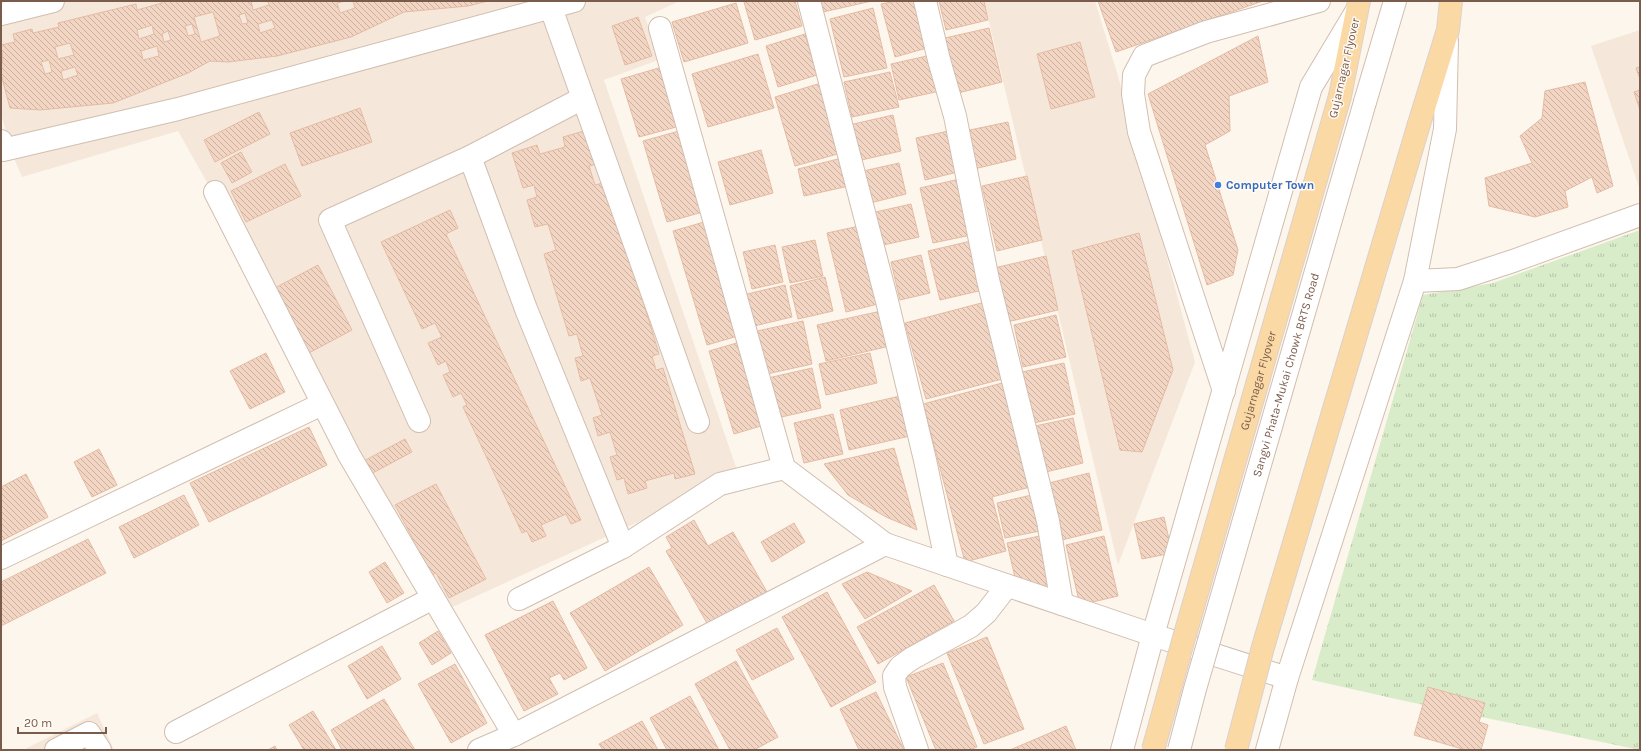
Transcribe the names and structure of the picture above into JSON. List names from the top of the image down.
{
  "streets": {
    "main road": ["Gujarnagar Flyover"],
    "street": ["Sangvi Phata-Mukai Chowk BRTS Road"]
  },
  "places": ["Computer Town"],
  "scale_bar": "20 m"
}
